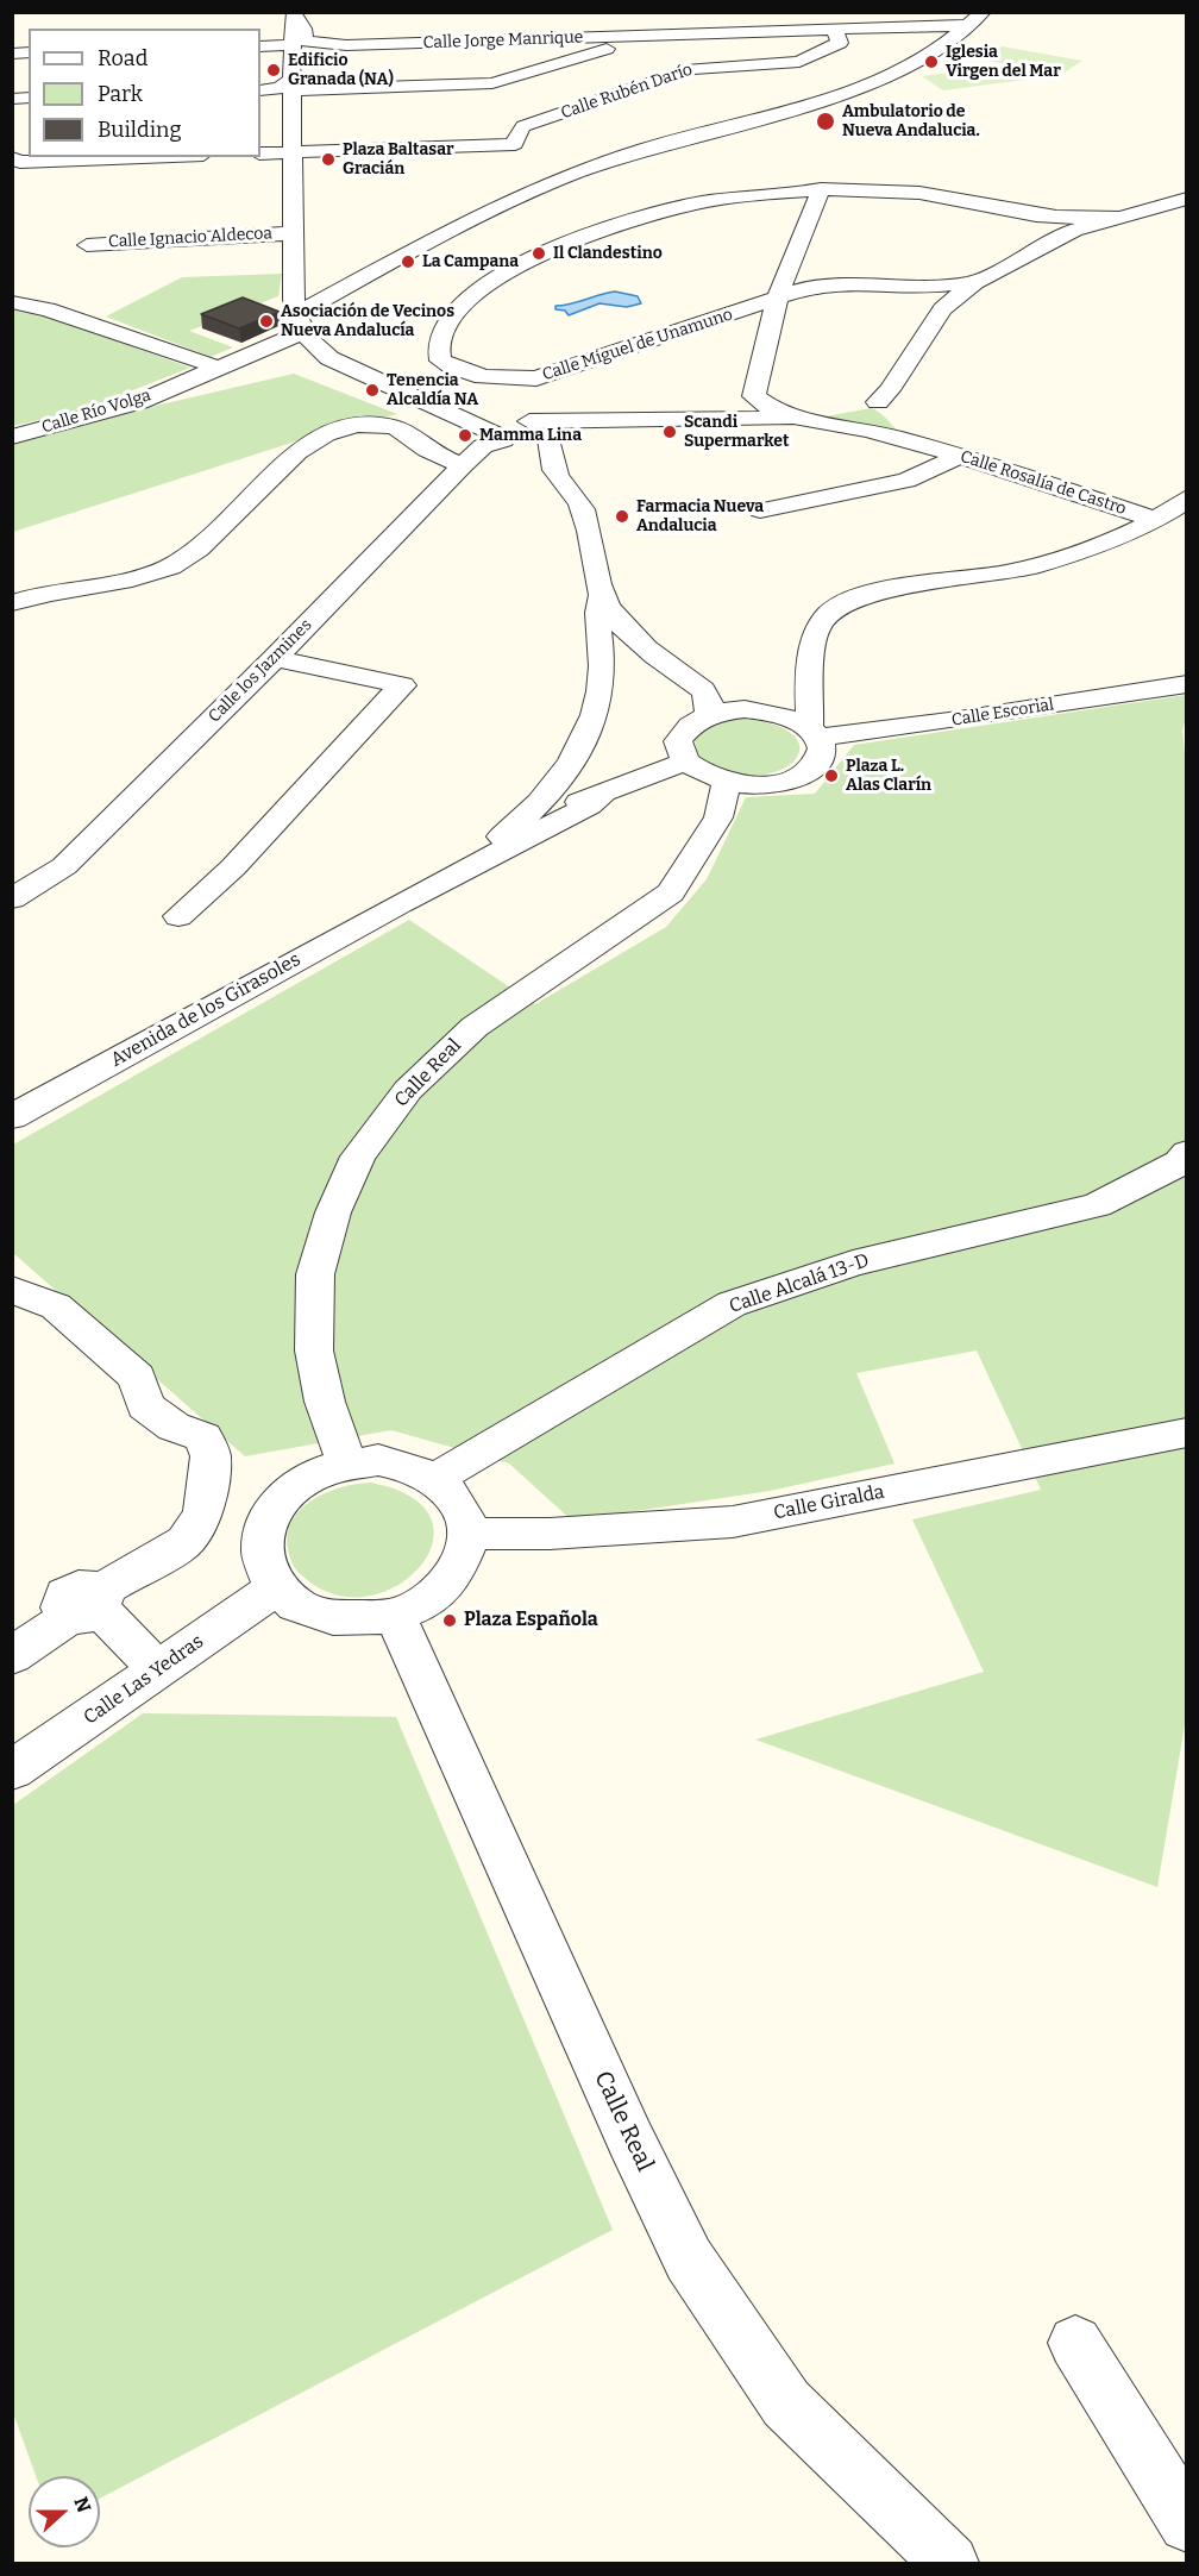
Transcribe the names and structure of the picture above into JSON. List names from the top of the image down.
{
  "streets": {
    "street": [
      "Calle Jorge Manrique",
      "Calle Rubén Darío",
      "Calle Ignacio Aldecoa",
      "Calle Miguel de Unamuno",
      "Calle Río Volga",
      "Calle Rosalía de Castro",
      "Calle los Jazmines",
      "Calle Escorial",
      "Avenida de los Girasoles",
      "Calle Real",
      "Calle Alcalá 13-D",
      "Calle Giralda",
      "Calle Las Yedras"
    ]
  },
  "crossings": [
    ["Calle Jorge Manrique", "Calle Rubén Darío"],
    ["Calle Jorge Manrique", "Calle Río Volga"],
    ["Calle Real", "Calle Alcalá 13-D"],
    ["Calle Real", "Calle Giralda"],
    ["Calle Real", "Calle Las Yedras"],
    ["Calle Alcalá 13-D", "Calle Giralda"],
    ["Calle Alcalá 13-D", "Calle Las Yedras"],
    ["Calle Giralda", "Calle Las Yedras"]
  ],
  "places": [
    "Iglesia Virgen del Mar",
    "Edificio Granada (NA)",
    "Ambulatorio de Nueva Andalucia.",
    "Plaza Baltasar Gracián",
    "Il Clandestino",
    "La Campana",
    "Asociación de Vecinos Nueva Andalucía",
    "Tenencia Alcaldía NA",
    "Scandi Supermarket",
    "Mamma Lina",
    "Farmacia Nueva Andalucia",
    "Plaza L. Alas Clarín",
    "Plaza Española"
  ],
  "legend": ["Road", "Park", "Building"],
  "north": "right"
}
